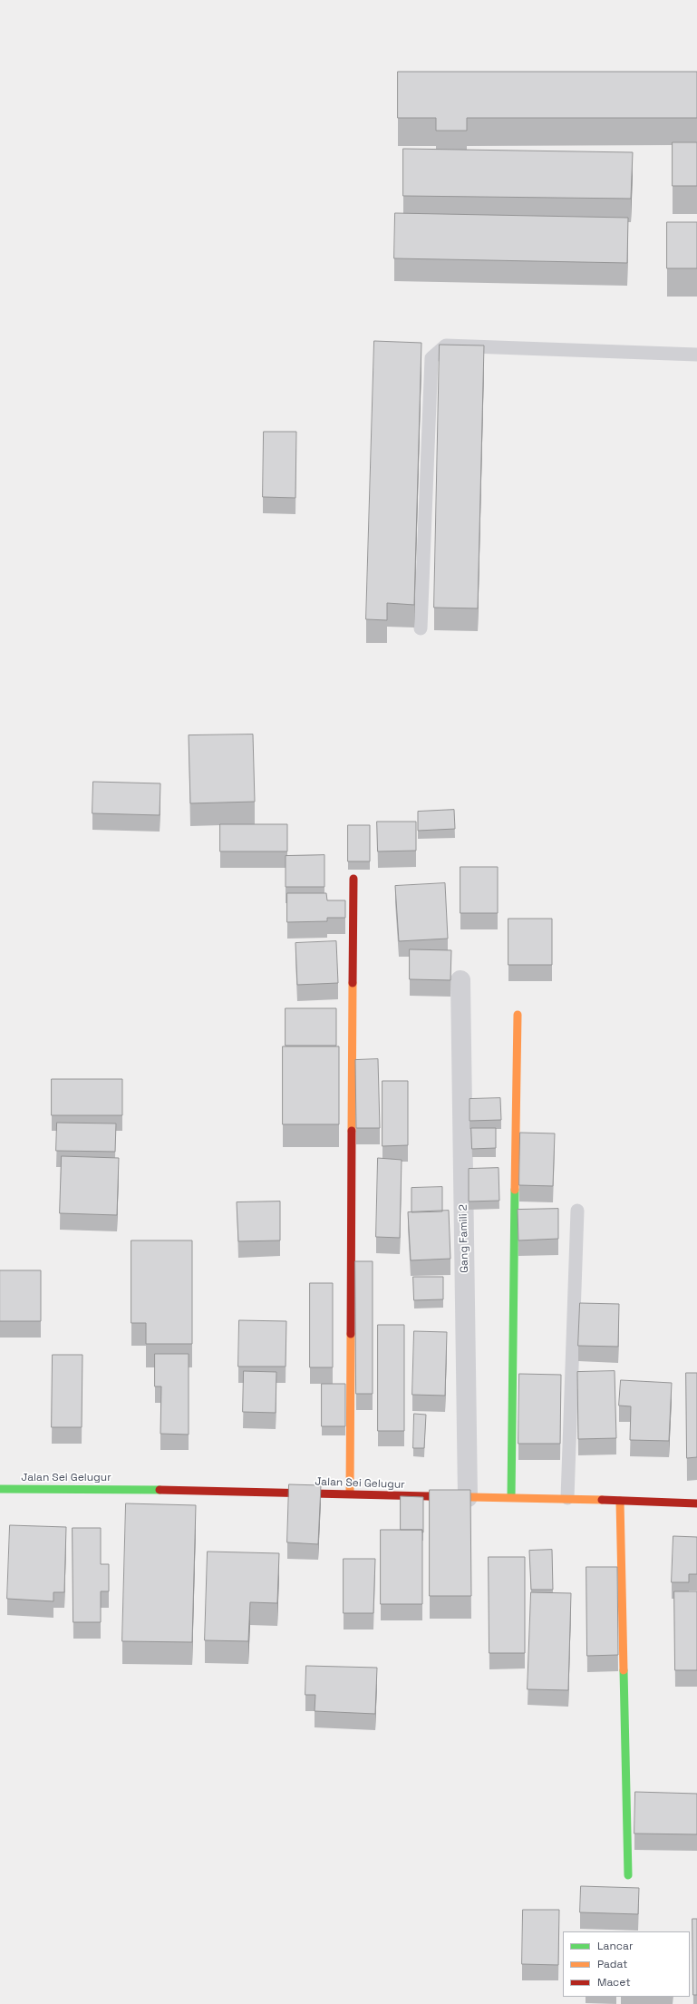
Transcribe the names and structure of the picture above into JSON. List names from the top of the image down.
{
  "streets": {
    "street": ["Gang Famili 2", "Jalan Sei Gelugur"]
  },
  "crossings": [
    ["Gang Famili 2", "Jalan Sei Gelugur"]
  ],
  "legend": ["Lancar", "Padat", "Macet"]
}
